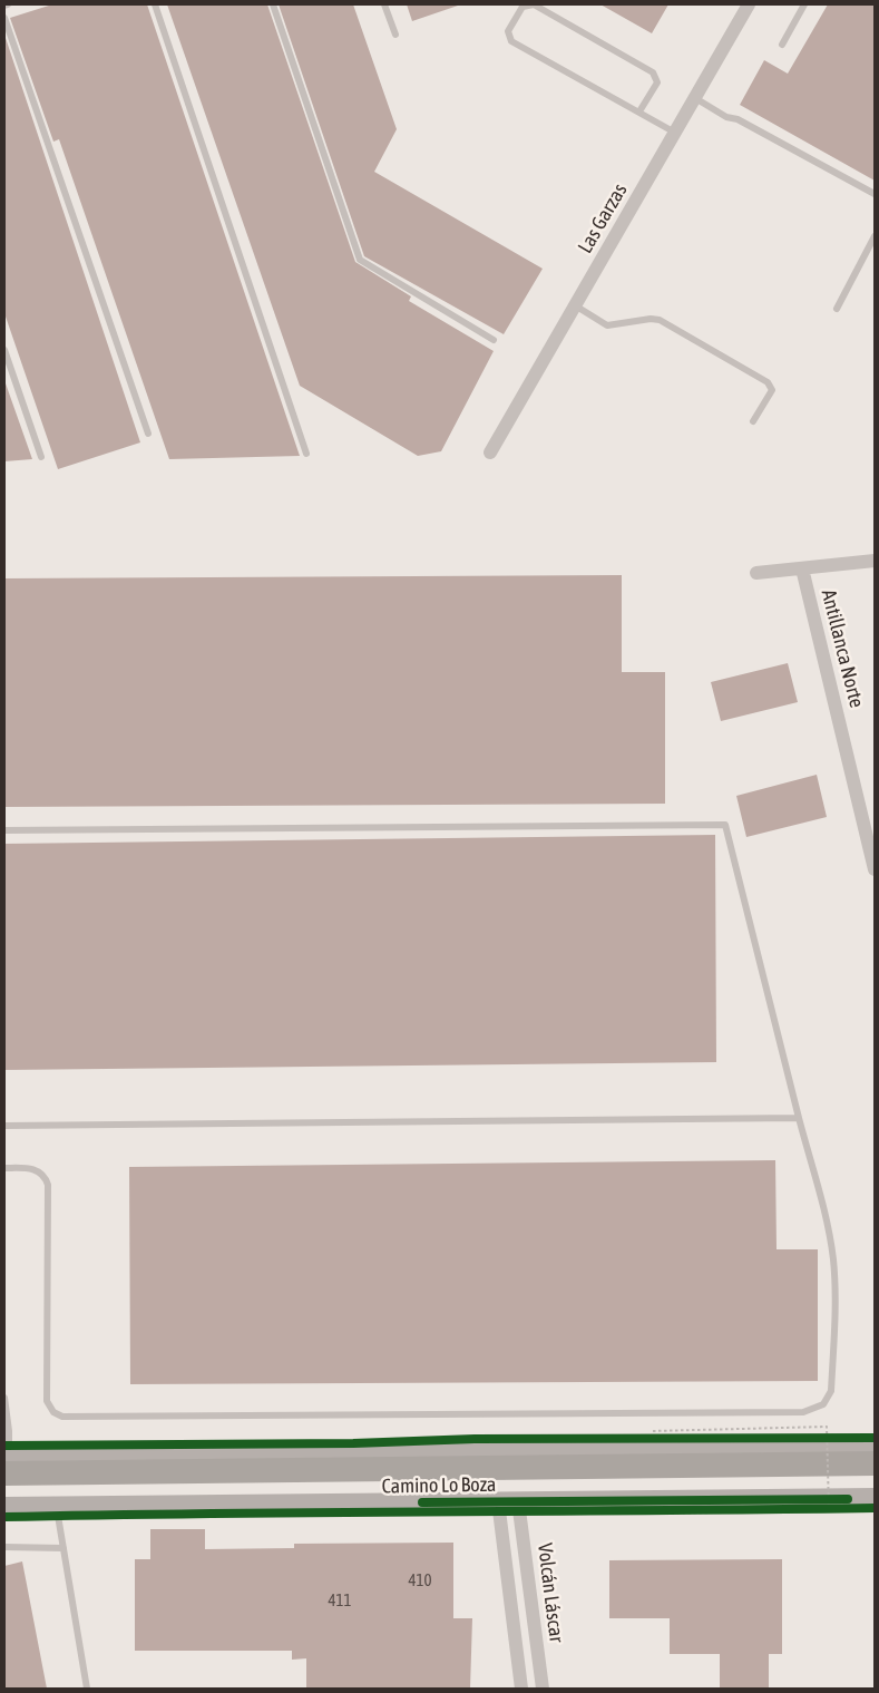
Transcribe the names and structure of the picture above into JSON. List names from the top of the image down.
{
  "streets": {
    "street": [
      "Las Garzas",
      "Antillanca Norte",
      "Camino Lo Boza",
      "Volcán Láscar"
    ]
  },
  "crossings": [
    ["Camino Lo Boza", "Volcán Láscar"]
  ],
  "house_numbers": ["410", "411"]
}
